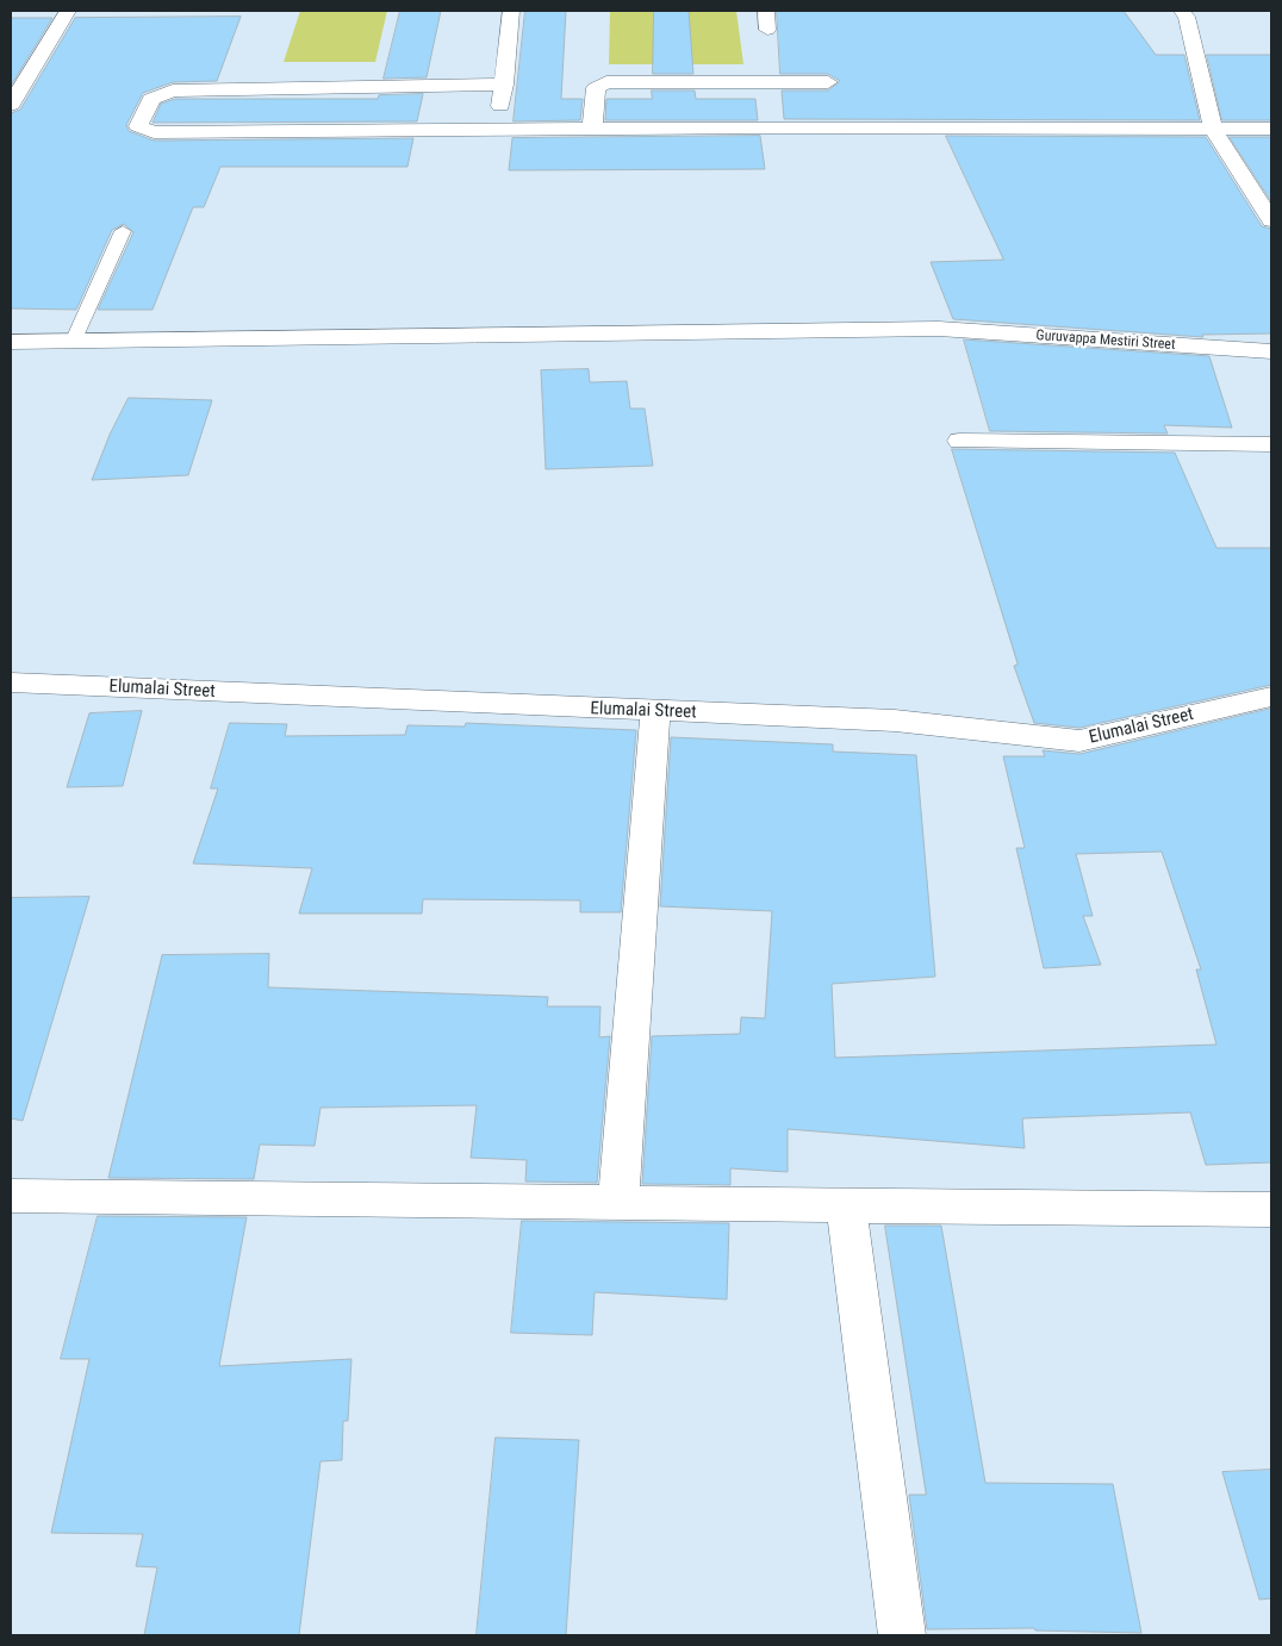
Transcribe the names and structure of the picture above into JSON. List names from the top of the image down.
{
  "streets": {
    "street": ["Guruvappa Mestiri Street", "Elumalai Street"]
  }
}
